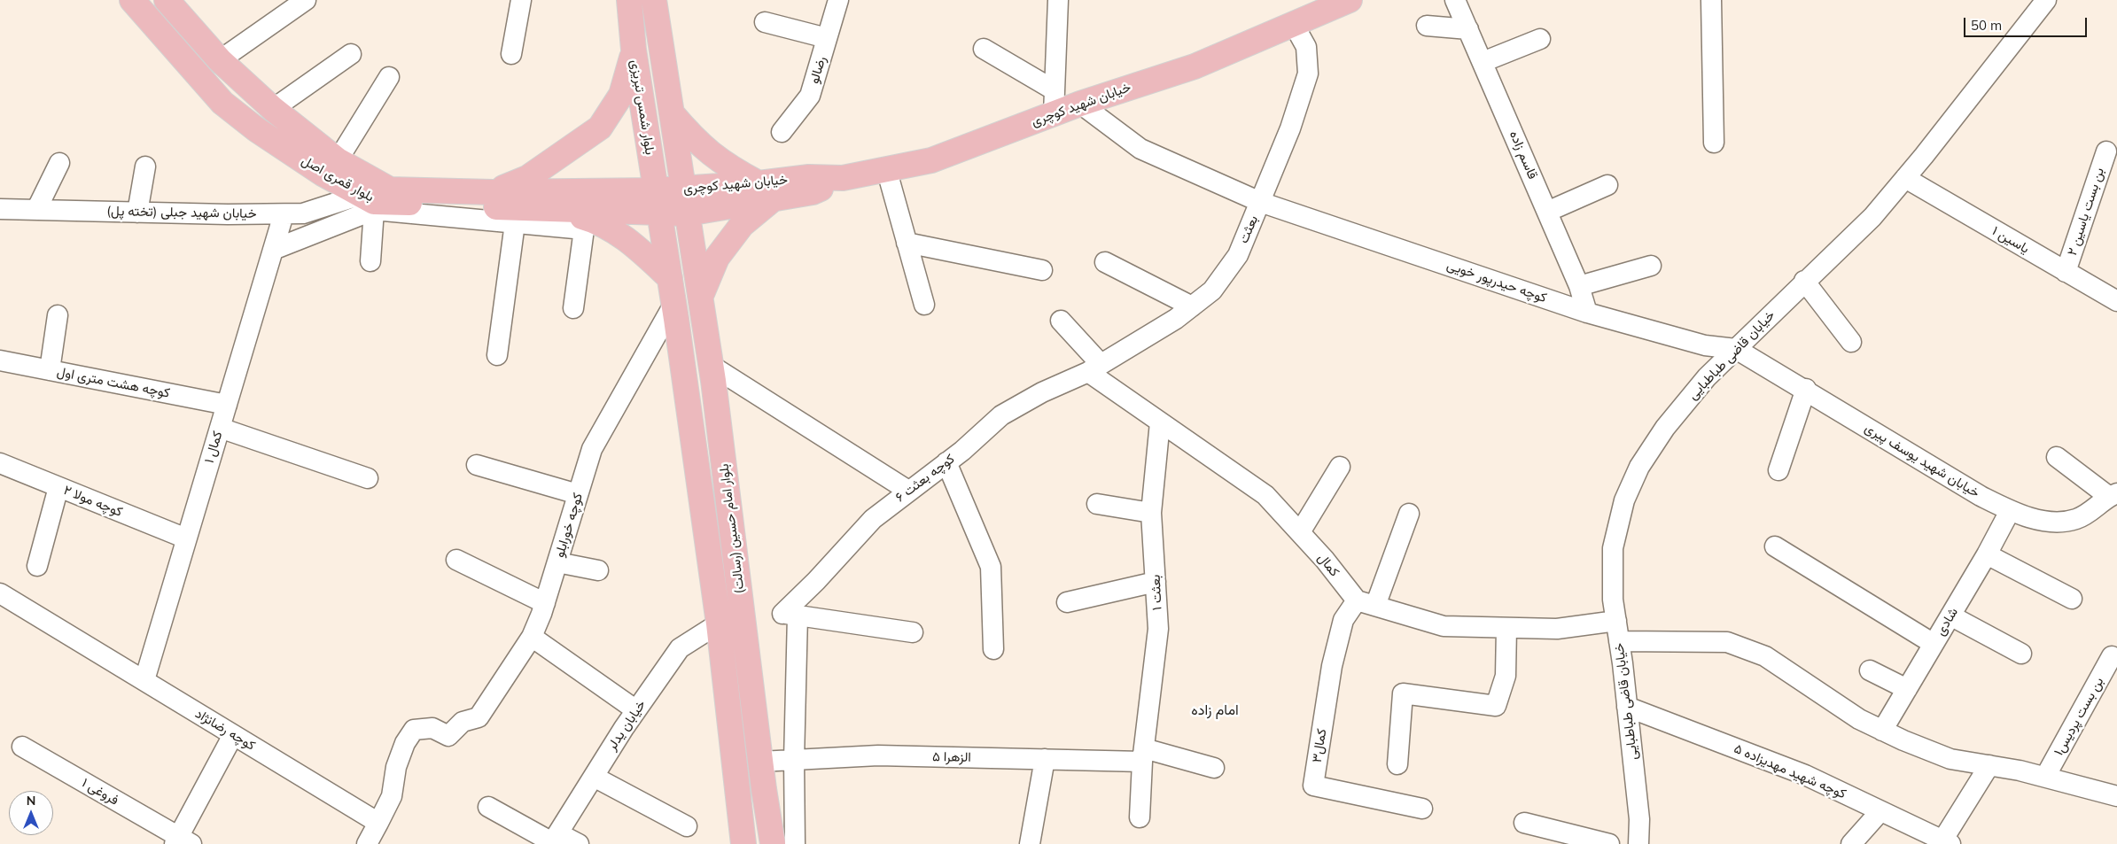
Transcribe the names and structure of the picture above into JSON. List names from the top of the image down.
{
  "streets": {
    "main road": [
      "خیابان شهید کوچری",
      "بلوار شمس تبریزی",
      "بلوار قمری اصل",
      "بلوار امام حسین (رسالت)"
    ],
    "street": [
      "رضالو",
      "قاسم زاده",
      "بن بست یاسین ۲",
      "خیابان شهید جبلی (تخته پل)",
      "بعثت",
      "یاسین ۱",
      "کوچه حیدرپور خویی",
      "خیابان قاضی طباطبایی",
      "کوچه هشت متری اول",
      "کمال ۱",
      "خیابان شهید یوسف پیری",
      "کوچه بعثت ۶",
      "کوچه مولا ۲",
      "کوچه خورابلو",
      "کمال",
      "بعثت ۱",
      "شادی",
      "بن بست پردیس۱",
      "خیابان یدلر",
      "کوچه رضانژاد",
      "کمال۳",
      "الزهرا ۵",
      "کوچه شهید مهدیزاده ۵",
      "فروغی ۱"
    ]
  },
  "crossings": [
    ["خیابان شهید کوچری", "بلوار شمس تبریزی"],
    ["خیابان شهید کوچری", "بلوار قمری اصل"],
    ["خیابان شهید کوچری", "بعثت"],
    ["خیابان شهید کوچری", "کوچه حیدرپور خویی"],
    ["خیابان شهید کوچری", "بلوار امام حسین (رسالت)"],
    ["بلوار شمس تبریزی", "بلوار قمری اصل"],
    ["بلوار شمس تبریزی", "بلوار امام حسین (رسالت)"],
    ["قاسم زاده", "کوچه حیدرپور خویی"],
    ["بلوار قمری اصل", "خیابان شهید جبلی (تخته پل)"],
    ["بلوار قمری اصل", "بلوار امام حسین (رسالت)"],
    ["بن بست یاسین ۲", "یاسین ۱"],
    ["خیابان شهید جبلی (تخته پل)", "کمال ۱"],
    ["بعثت", "کوچه حیدرپور خویی"],
    ["بعثت", "کوچه بعثت ۶"],
    ["بعثت", "کمال"],
    ["یاسین ۱", "خیابان قاضی طباطبایی"],
    ["کوچه حیدرپور خویی", "خیابان قاضی طباطبایی"],
    ["کوچه حیدرپور خویی", "خیابان شهید یوسف پیری"],
    ["خیابان قاضی طباطبایی", "خیابان شهید یوسف پیری"],
    ["خیابان قاضی طباطبایی", "کوچه شهید مهدیزاده ۵"],
    ["کوچه هشت متری اول", "کمال ۱"],
    ["کمال ۱", "کوچه مولا ۲"],
    ["کمال ۱", "کوچه رضانژاد"],
    ["خیابان شهید یوسف پیری", "شادی"],
    ["کوچه بعثت ۶", "کمال"],
    ["کوچه خورابلو", "بلوار امام حسین (رسالت)"],
    ["کوچه خورابلو", "کوچه رضانژاد"],
    ["بلوار امام حسین (رسالت)", "خیابان یدلر"],
    ["بلوار امام حسین (رسالت)", "الزهرا ۵"],
    ["کمال", "بعثت ۱"],
    ["کمال", "کمال۳"],
    ["بعثت ۱", "الزهرا ۵"]
  ],
  "districts": ["امام زاده"],
  "scale_bar": "50 m",
  "north": "top"
}
